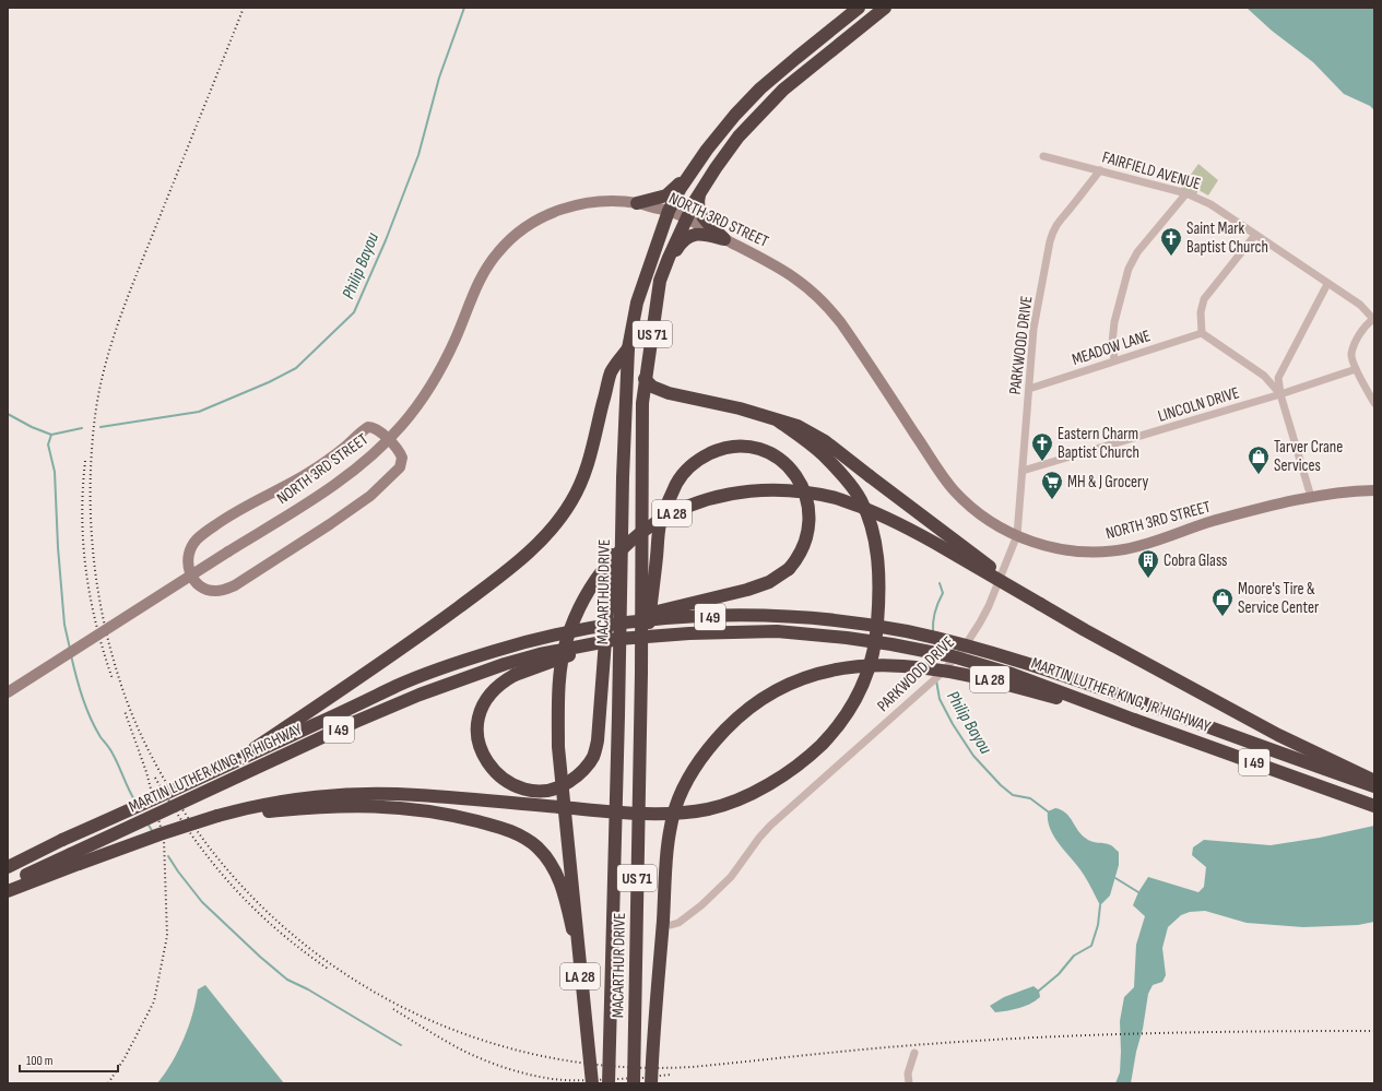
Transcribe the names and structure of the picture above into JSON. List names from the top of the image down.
{
  "streets": {
    "highway": [
      "US 71",
      "LA 28",
      "MACARTHUR DRIVE",
      "I 49",
      "MARTIN LUTHER KING, JR HIGHWAY"
    ],
    "street": [
      "FAIRFIELD AVENUE",
      "NORTH 3RD STREET",
      "PARKWOOD DRIVE",
      "MEADOW LANE",
      "LINCOLN DRIVE"
    ]
  },
  "crossings": [
    ["FAIRFIELD AVENUE", "PARKWOOD DRIVE"],
    ["FAIRFIELD AVENUE", "LINCOLN DRIVE"],
    ["NORTH 3RD STREET", "PARKWOOD DRIVE"],
    ["NORTH 3RD STREET", "MACARTHUR DRIVE"],
    ["US 71", "MACARTHUR DRIVE"],
    ["PARKWOOD DRIVE", "MEADOW LANE"],
    ["PARKWOOD DRIVE", "LINCOLN DRIVE"],
    ["LA 28", "MARTIN LUTHER KING, JR HIGHWAY"]
  ],
  "water": ["Philip Bayou"],
  "places": {
    "church": ["Saint Mark Baptist Church", "Eastern Charm Baptist Church"],
    "shop": ["Tarver Crane Services", "Moore's Tire & Service Center"],
    "supermarket": ["MH & J Grocery"],
    "building": ["Cobra Glass"]
  },
  "scale_bar": "100 m"
}
